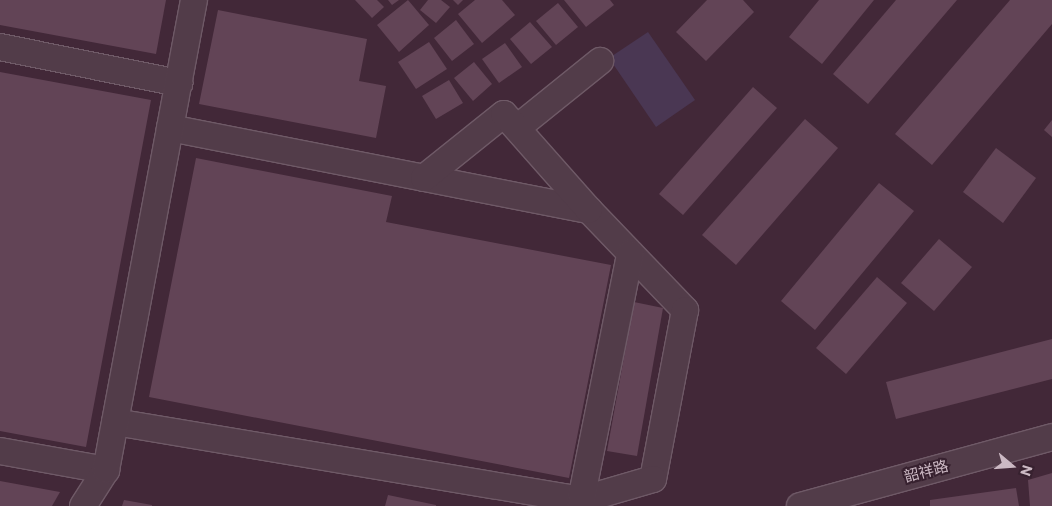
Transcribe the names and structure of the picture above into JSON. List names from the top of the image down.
{
  "streets": {
    "street": ["韶祥路"]
  },
  "north": "right"
}
